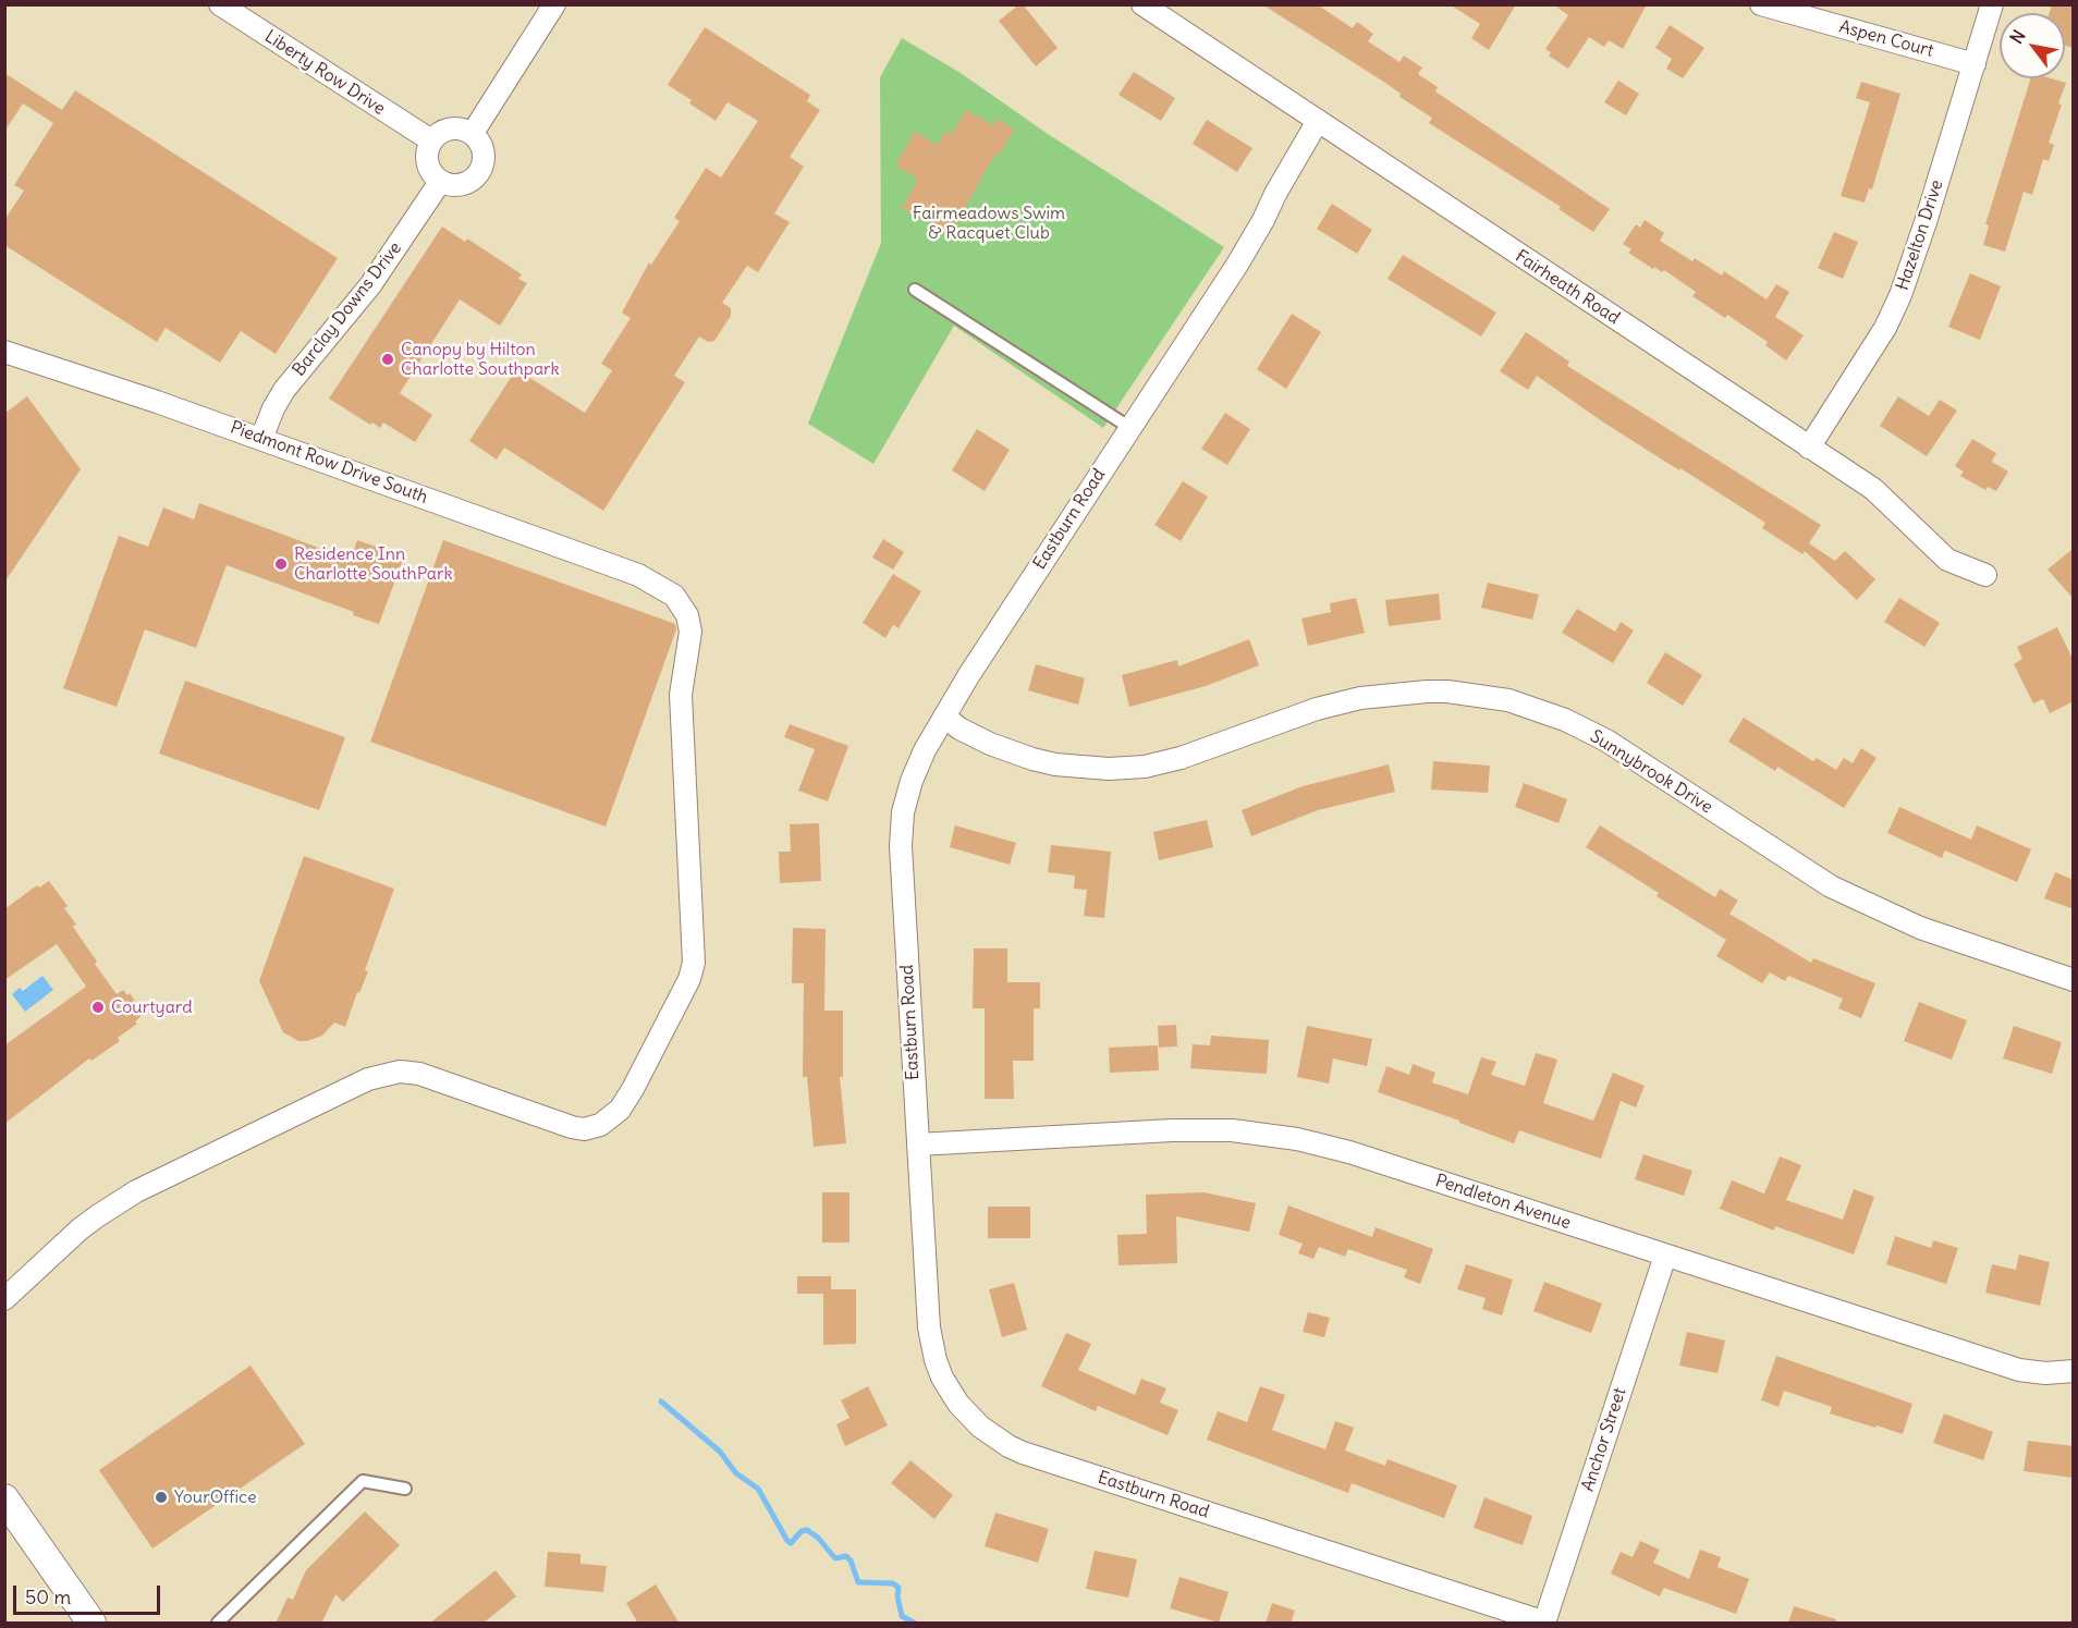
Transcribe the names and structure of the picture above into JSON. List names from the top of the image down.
{
  "streets": {
    "street": [
      "Aspen Court",
      "Liberty Row Drive",
      "Hazelton Drive",
      "Fairheath Road",
      "Barclay Downs Drive",
      "Piedmont Row Drive South",
      "Eastburn Road",
      "Sunnybrook Drive",
      "Pendleton Avenue",
      "Anchor Street"
    ]
  },
  "crossings": [
    ["Aspen Court", "Hazelton Drive"],
    ["Liberty Row Drive", "Barclay Downs Drive"],
    ["Hazelton Drive", "Fairheath Road"],
    ["Fairheath Road", "Eastburn Road"],
    ["Barclay Downs Drive", "Piedmont Row Drive South"],
    ["Eastburn Road", "Sunnybrook Drive"],
    ["Eastburn Road", "Pendleton Avenue"],
    ["Eastburn Road", "Anchor Street"],
    ["Pendleton Avenue", "Anchor Street"]
  ],
  "parks": ["Fairmeadows Swim & Racquet Club"],
  "places": [
    "Canopy by Hilton Charlotte Southpark",
    "Residence Inn Charlotte SouthPark",
    "Courtyard",
    "YourOffice"
  ],
  "scale_bar": "50 m",
  "north": "top left"
}
